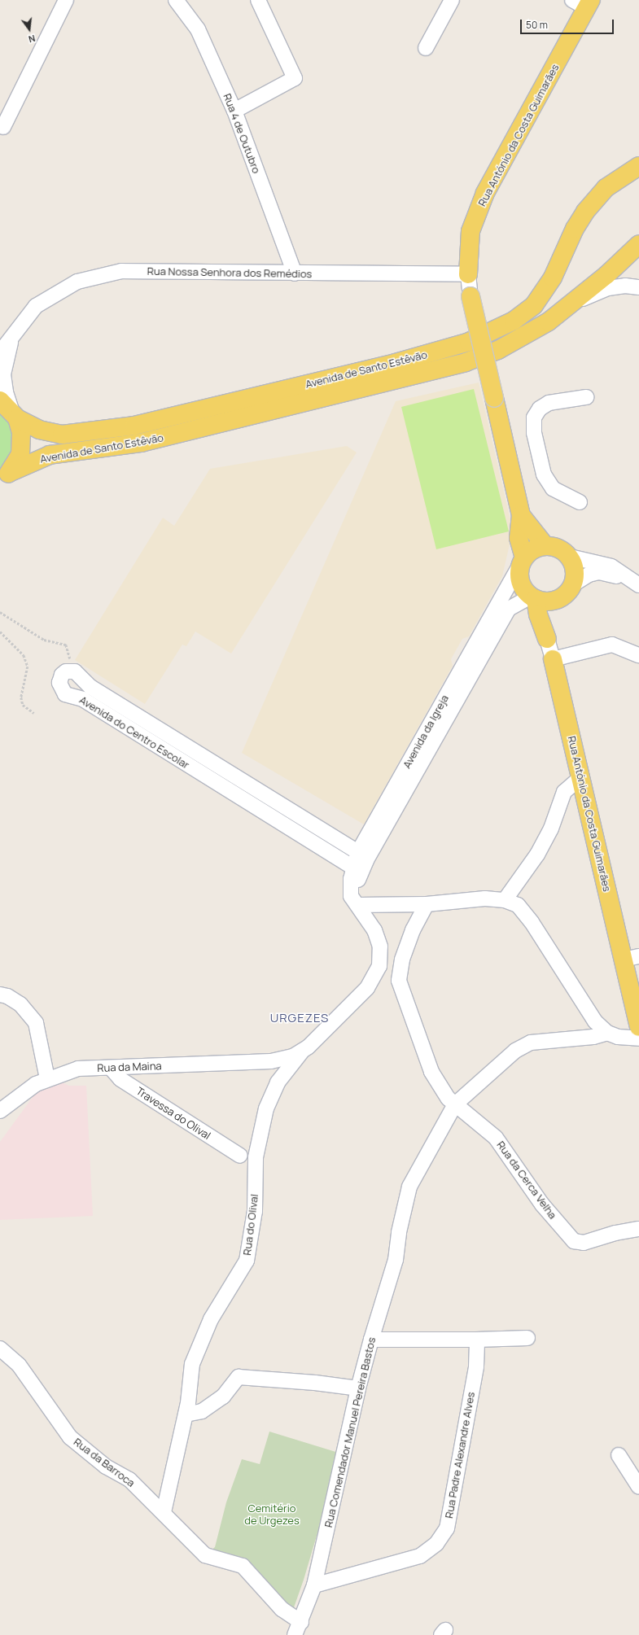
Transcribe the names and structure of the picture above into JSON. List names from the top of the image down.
{
  "streets": {
    "main road": ["Rua António da Costa Guimarães", "Avenida de Santo Estêvão"],
    "street": [
      "Rua 4 de Outubro",
      "Rua Nossa Senhora dos Remédios",
      "Avenida da Igreja",
      "Avenida do Centro Escolar",
      "Rua da Maina",
      "Travessa do Olival",
      "Rua da Cerca Velha",
      "Rua do Olival",
      "Rua Comendador Manuel Pereira Bastos",
      "Rua Padre Alexandre Alves",
      "Rua da Barroca"
    ]
  },
  "crossings": [
    ["Rua 4 de Outubro", "Rua Nossa Senhora dos Remédios"],
    ["Rua António da Costa Guimarães", "Rua Nossa Senhora dos Remédios"],
    ["Rua António da Costa Guimarães", "Avenida da Igreja"],
    ["Rua Nossa Senhora dos Remédios", "Avenida de Santo Estêvão"],
    ["Avenida da Igreja", "Avenida do Centro Escolar"],
    ["Avenida da Igreja", "Rua da Maina"],
    ["Rua da Maina", "Travessa do Olival"],
    ["Rua da Maina", "Rua do Olival"],
    ["Rua da Cerca Velha", "Rua Comendador Manuel Pereira Bastos"],
    ["Rua do Olival", "Rua da Barroca"],
    ["Rua Comendador Manuel Pereira Bastos", "Rua Padre Alexandre Alves"],
    ["Rua Comendador Manuel Pereira Bastos", "Rua da Barroca"]
  ],
  "districts": ["URGEZES"],
  "parks": ["Cemitério de Urgezes"],
  "scale_bar": "50 m",
  "north": "bottom"
}
